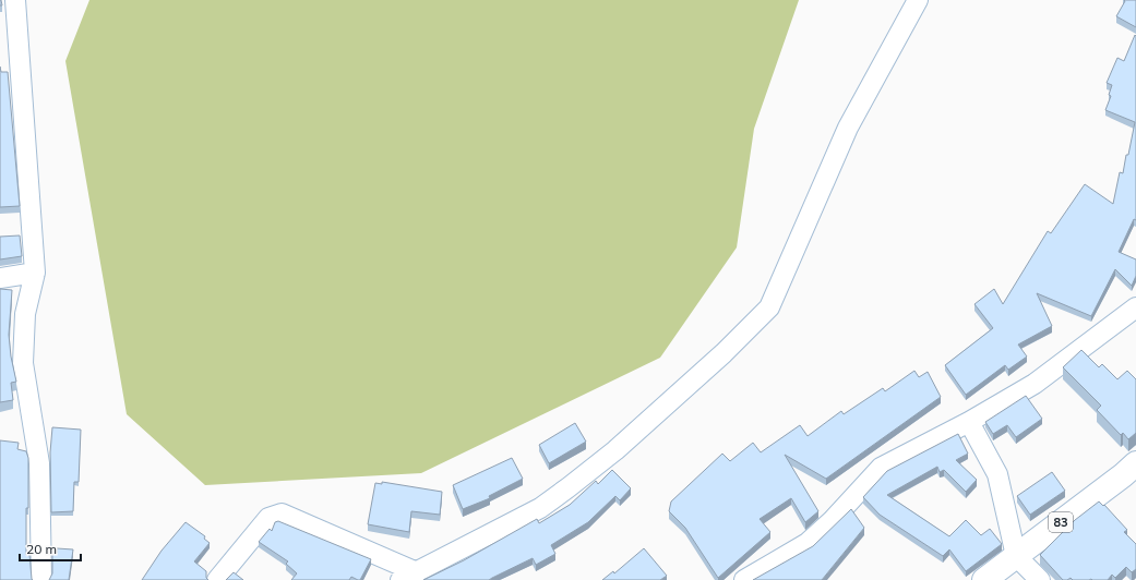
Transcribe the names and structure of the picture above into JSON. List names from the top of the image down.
{
  "streets": {
    "main road": ["83"]
  },
  "scale_bar": "20 m"
}
